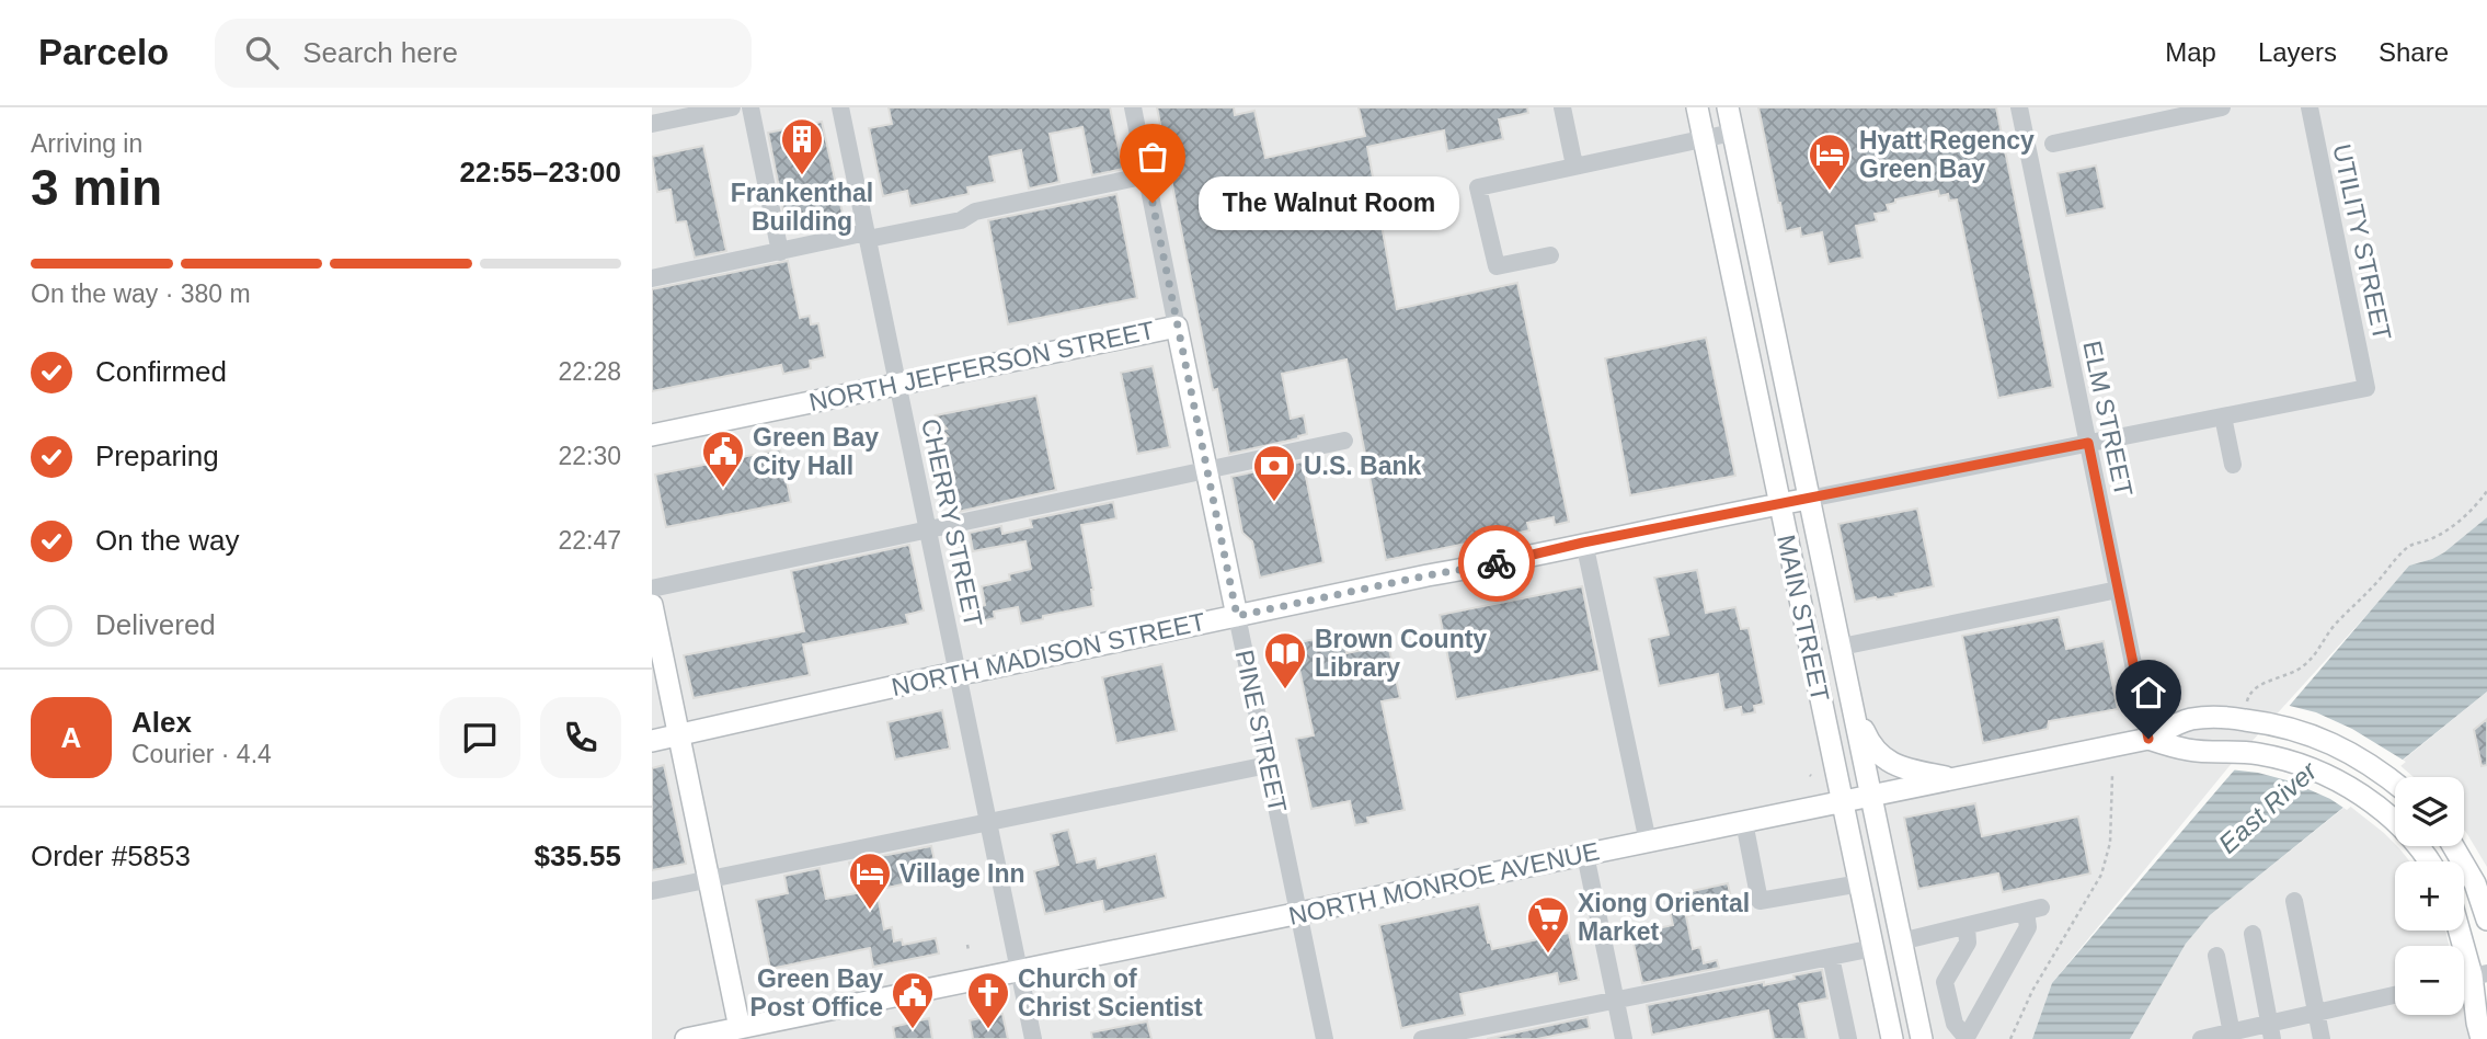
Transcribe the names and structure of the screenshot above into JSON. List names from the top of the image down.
{
  "streets": {
    "main road": [
      "NORTH JEFFERSON STREET",
      "MAIN STREET",
      "NORTH MADISON STREET",
      "PINE STREET",
      "NORTH MONROE AVENUE"
    ],
    "street": ["UTILITY STREET", "ELM STREET", "CHERRY STREET"]
  },
  "crossings": [
    ["UTILITY STREET", "NORTH MADISON STREET"],
    ["NORTH JEFFERSON STREET", "CHERRY STREET"],
    ["NORTH JEFFERSON STREET", "PINE STREET"],
    ["ELM STREET", "NORTH MADISON STREET"],
    ["ELM STREET", "NORTH MONROE AVENUE"],
    ["CHERRY STREET", "NORTH MADISON STREET"],
    ["CHERRY STREET", "NORTH MONROE AVENUE"],
    ["MAIN STREET", "NORTH MADISON STREET"],
    ["MAIN STREET", "NORTH MONROE AVENUE"],
    ["NORTH MADISON STREET", "PINE STREET"],
    ["PINE STREET", "NORTH MONROE AVENUE"]
  ],
  "water": ["East River"],
  "places": {
    "building": ["Frankenthal Building"],
    "hotel": ["Hyatt Regency Green Bay", "Village Inn"],
    "other": ["The Walnut Room"],
    "public building": ["Green Bay City Hall", "Green Bay Post Office"],
    "bank": ["U.S. Bank"],
    "library": ["Brown County Library"],
    "supermarket": ["Xiong Oriental Market"],
    "church": ["Church of Christ Scientist"]
  },
  "page": {
    "header": "Parcelo",
    "search": "Search here",
    "nav": ["Map", "Layers", "Share"],
    "heading": ["3 min", "Arriving in", "22:55–23:00"],
    "panel": [
      "Alex",
      "Courier · 4.4",
      "Order #5853",
      "$35.55"
    ],
    "bubble": "The Walnut Room",
    "bar": "On the way · 380 m",
    "list": [
      ["Confirmed", "22:28"],
      ["Preparing", "22:30"],
      ["On the way", "22:47"],
      "Delivered"
    ],
    "round": "A",
    "map_buttons": ["+", "−"]
  }
}
